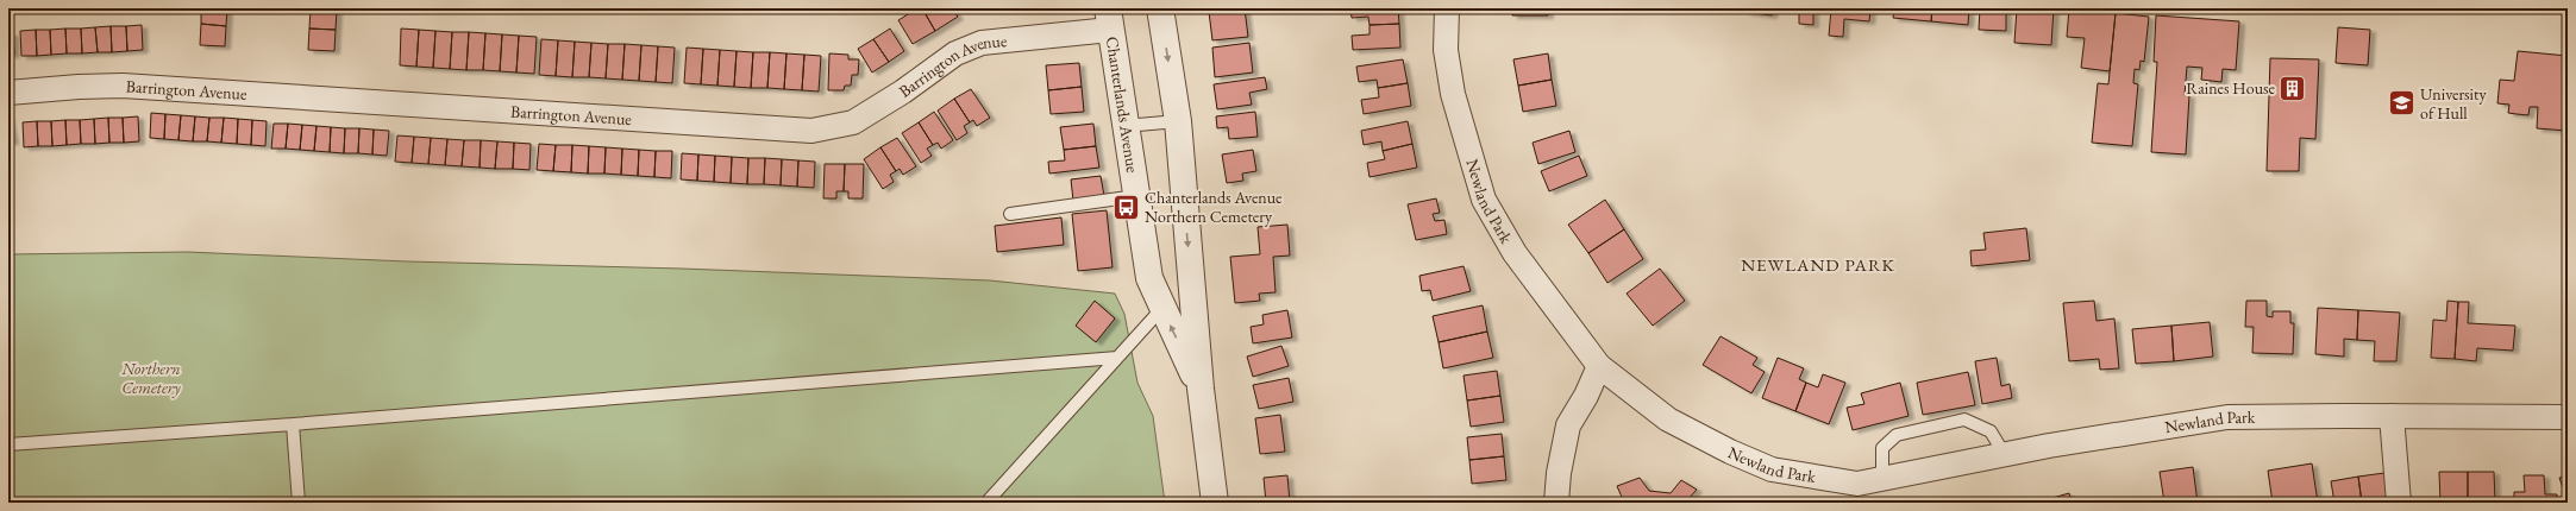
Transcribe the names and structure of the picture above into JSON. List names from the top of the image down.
{
  "streets": {
    "street": ["Barrington Avenue", "Chanterlands Avenue", "Newland Park"]
  },
  "crossings": [
    ["Barrington Avenue", "Chanterlands Avenue"]
  ],
  "districts": ["NEWLAND PARK"],
  "parks": ["Northern Cemetery"],
  "places": {
    "building": ["Raines House"],
    "school or university": ["University of Hull"],
    "bus stop": ["Chanterlands Avenue Northern Cemetery"]
  }
}
